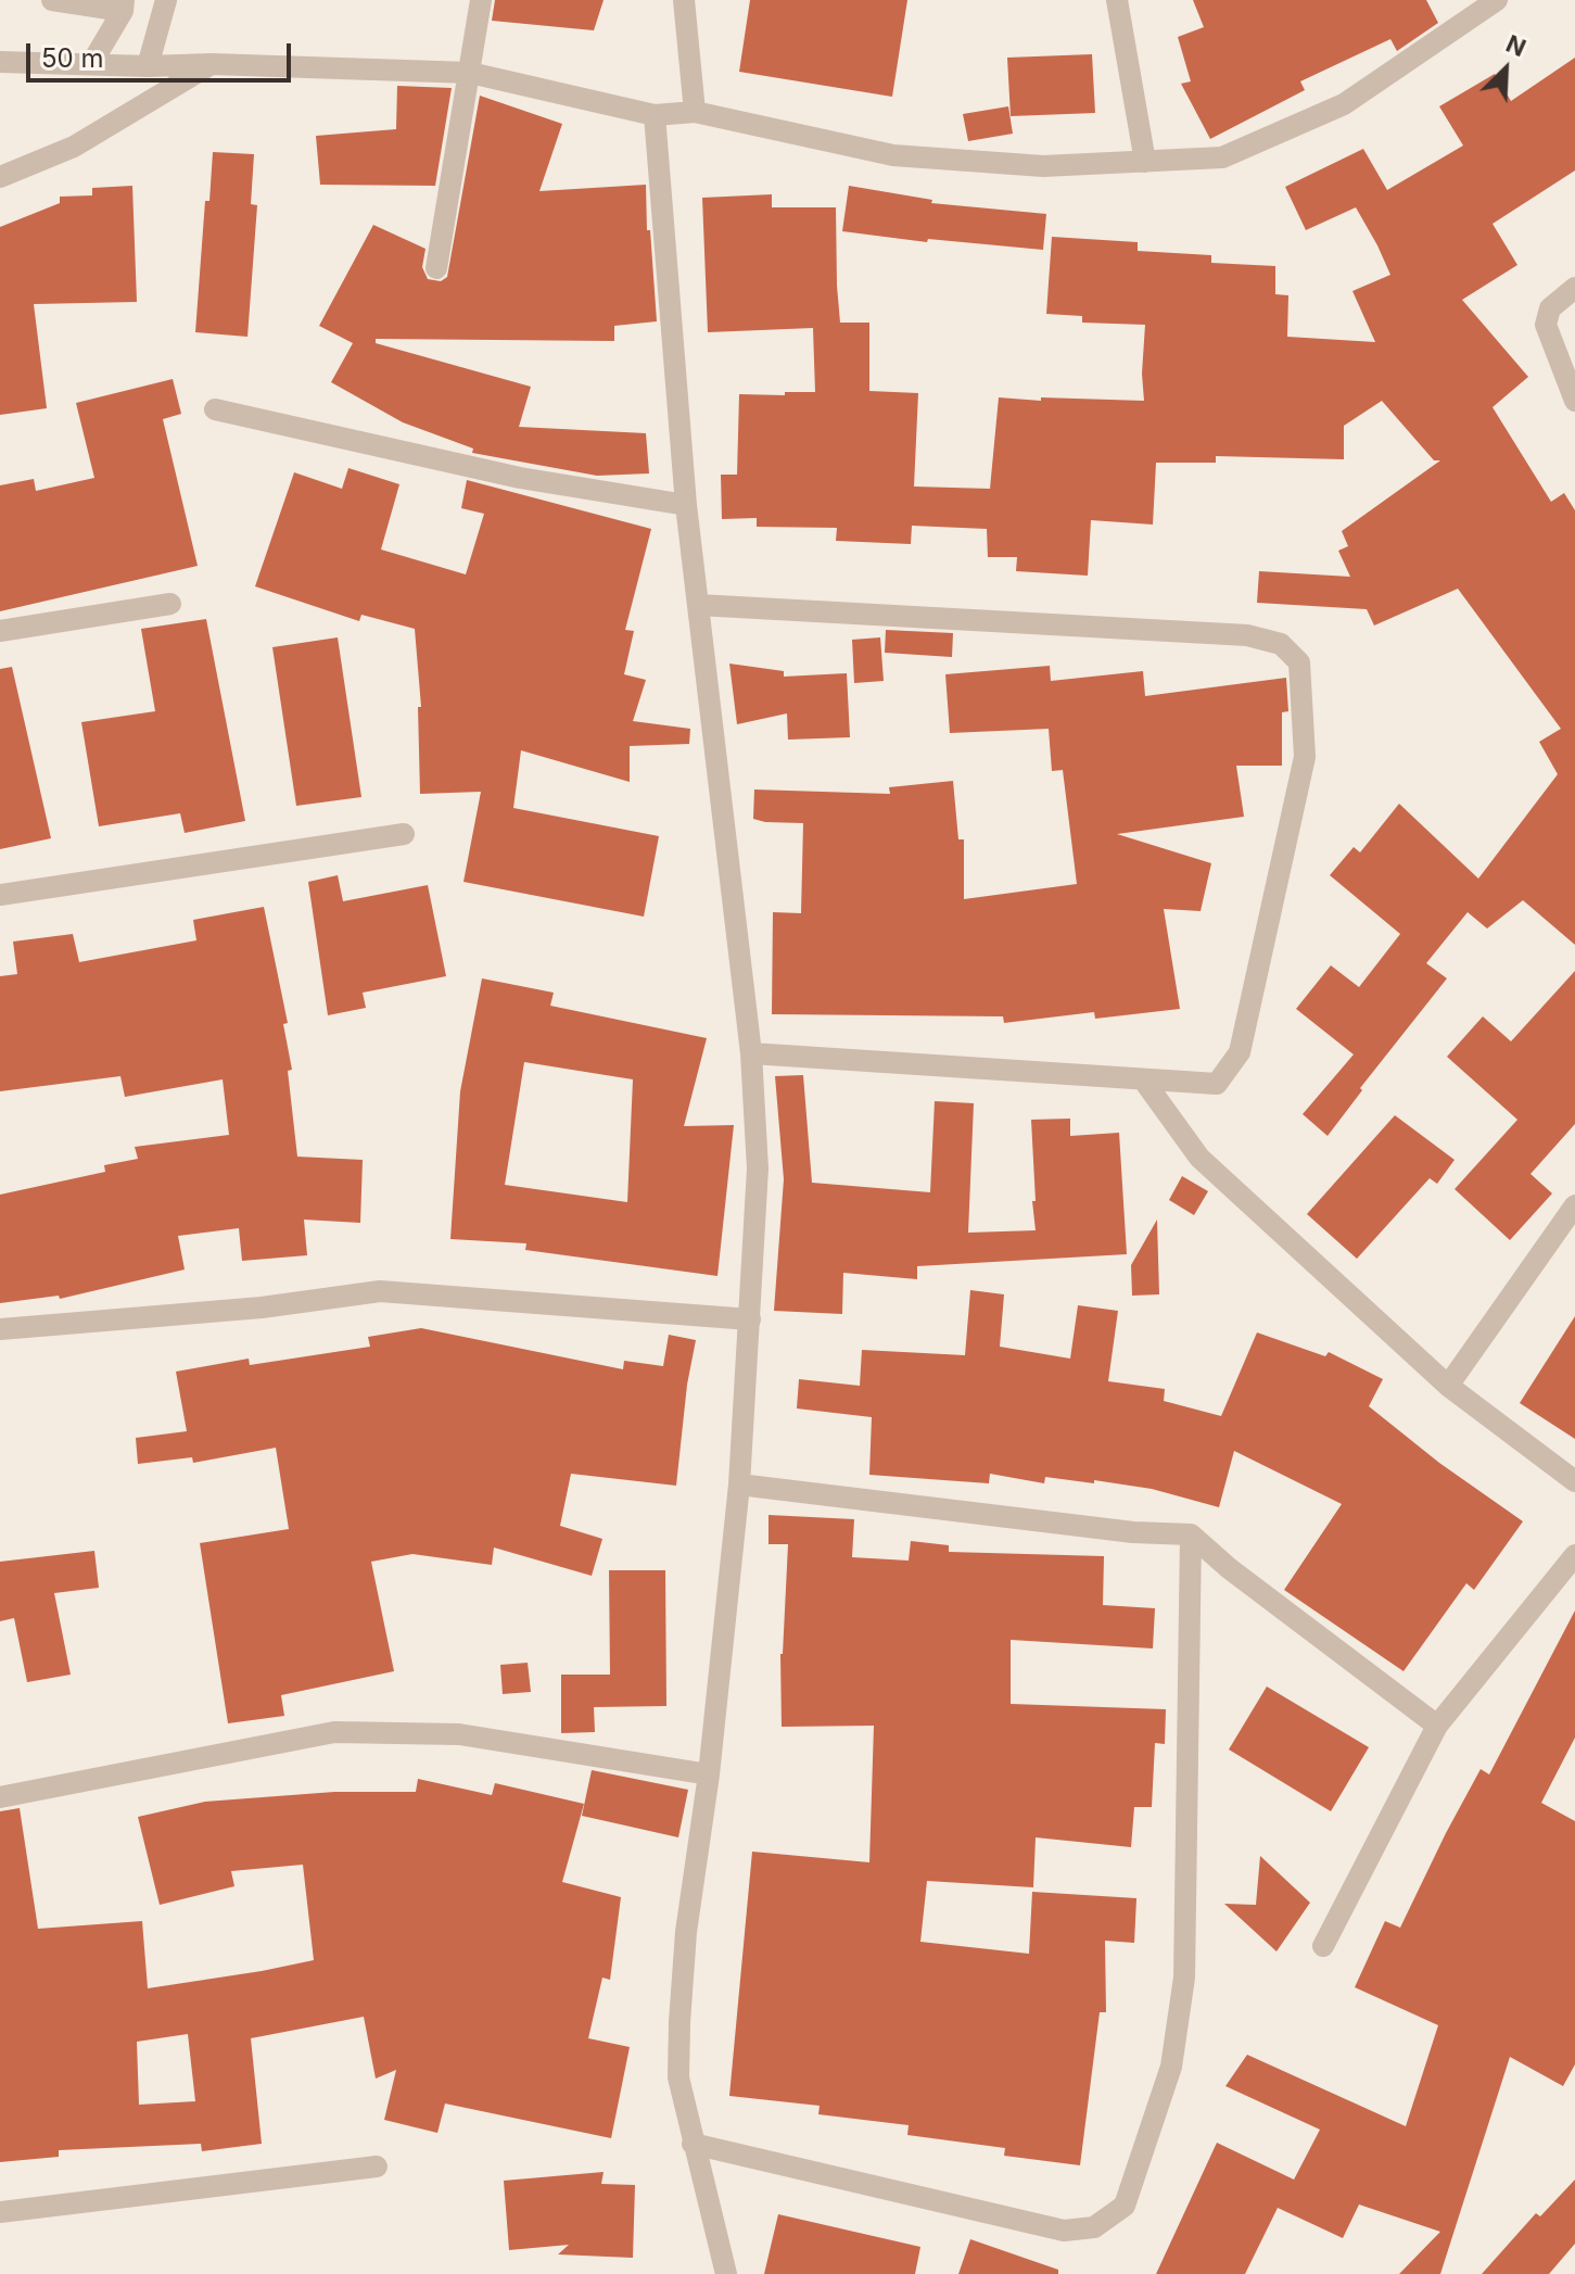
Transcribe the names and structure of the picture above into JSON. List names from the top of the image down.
{
  "scale_bar": "50 m",
  "north": "top right"
}
